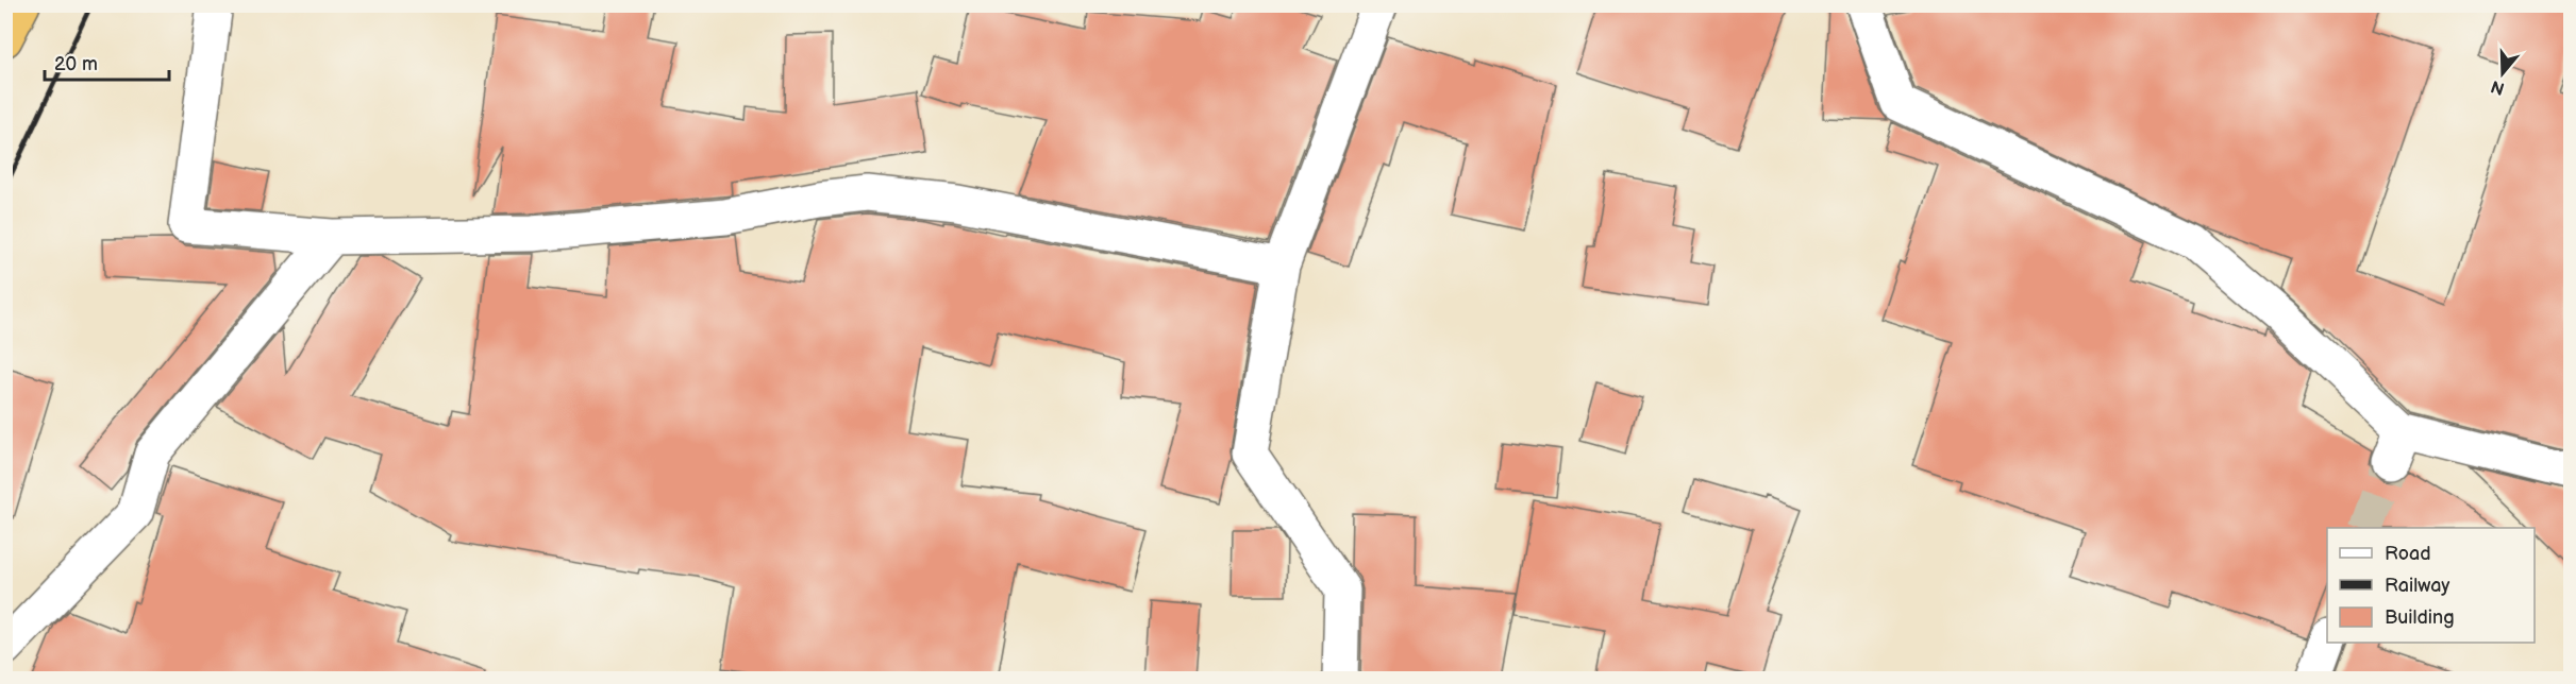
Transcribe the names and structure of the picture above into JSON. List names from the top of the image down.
{
  "legend": ["Road", "Railway", "Building"],
  "scale_bar": "20 m",
  "north": "bottom"
}
